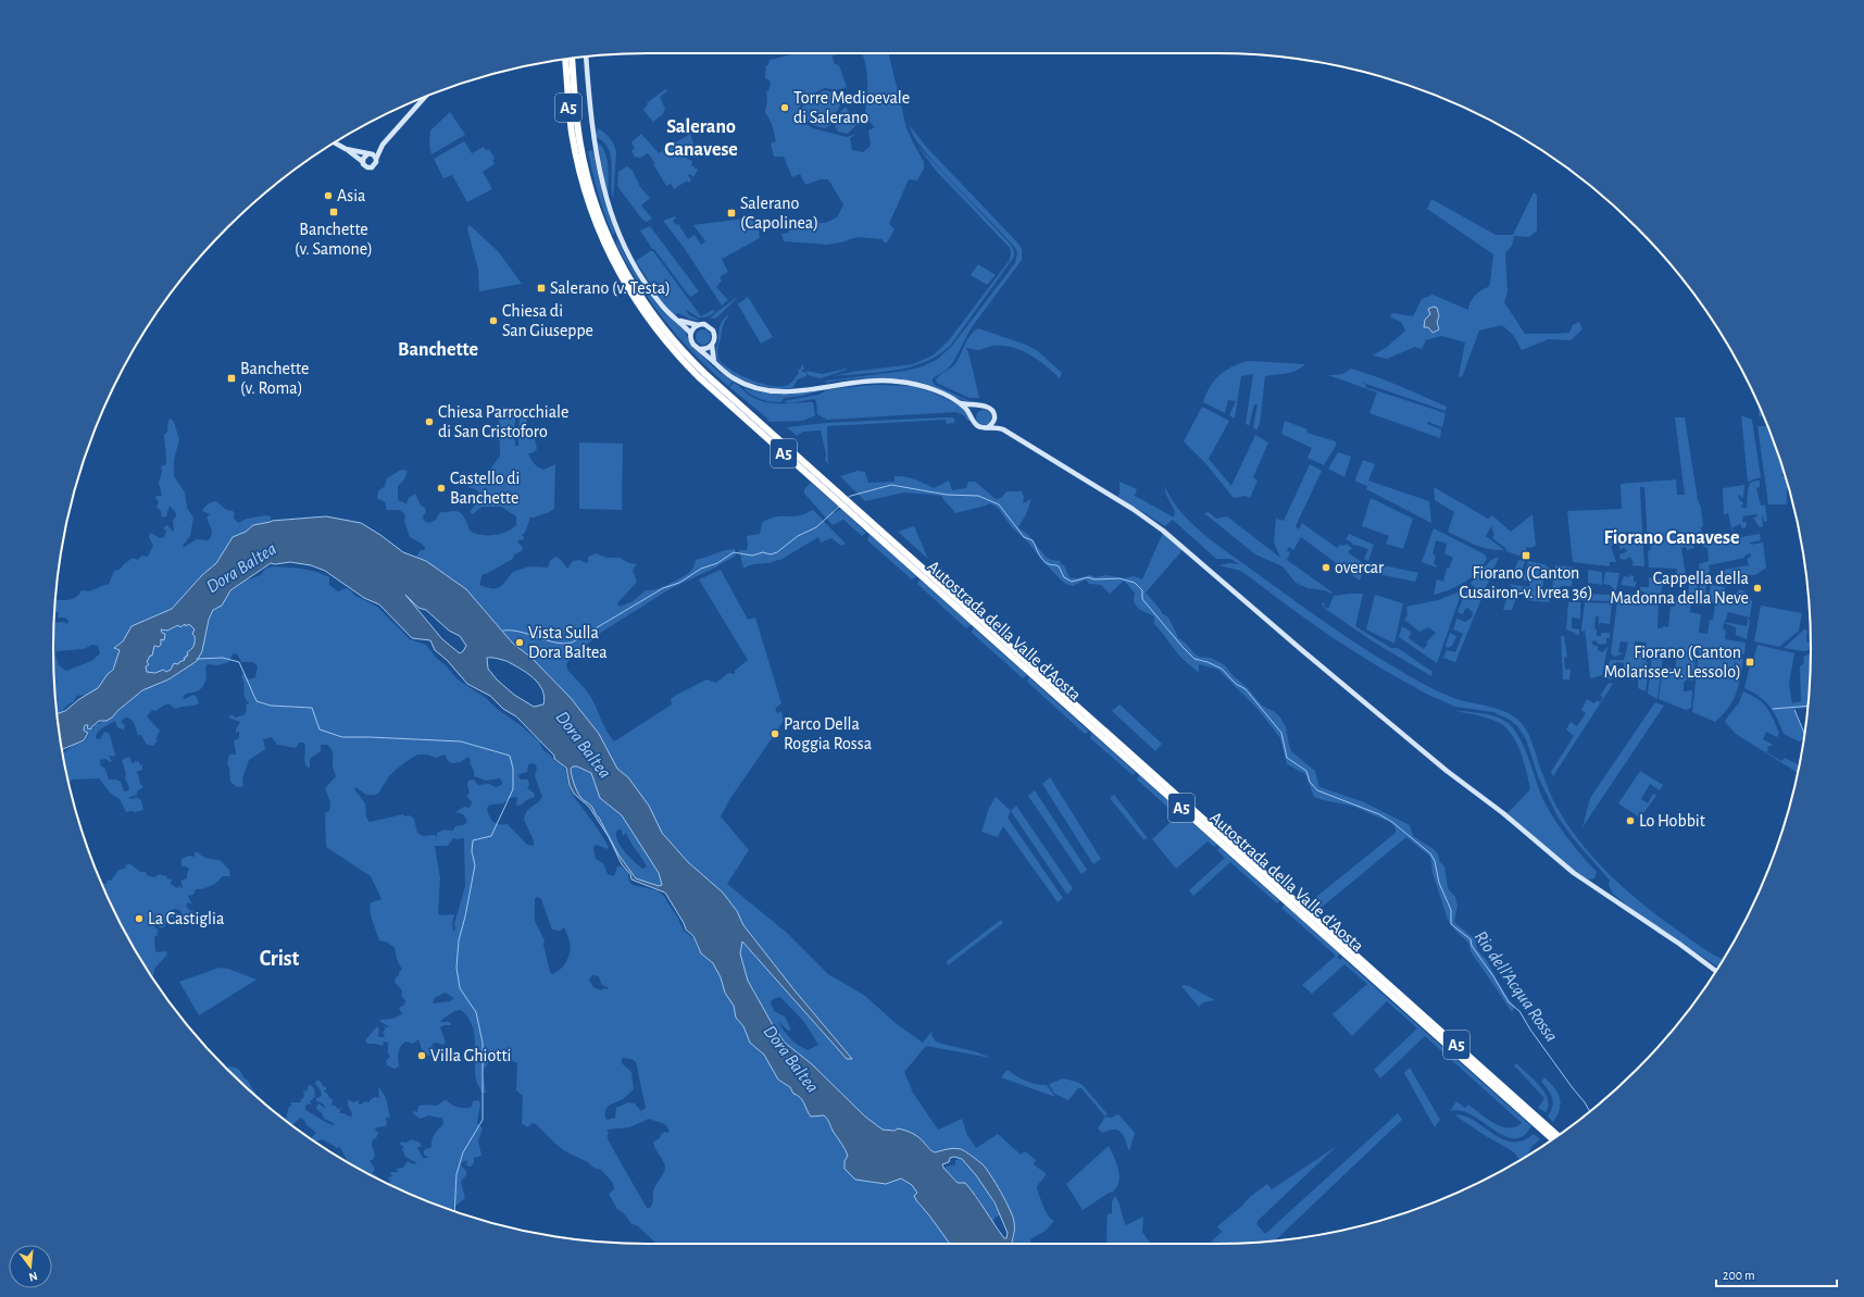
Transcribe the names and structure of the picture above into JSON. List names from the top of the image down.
{
  "streets": {
    "highway": ["A5", "Autostrada della Valle d'Aosta"]
  },
  "districts": [
    "Salerano Canavese",
    "Banchette",
    "Fiorano Canavese",
    "Crist"
  ],
  "water": ["Dora Baltea", "Rio dell'Acqua Rossa"],
  "places": {
    "other": [
      "Torre Medioevale di Salerano",
      "Asia",
      "Chiesa di San Giuseppe",
      "Chiesa Parrocchiale di San Cristoforo",
      "Castello di Banchette",
      "overcar",
      "Cappella della Madonna della Neve",
      "Vista Sulla Dora Baltea",
      "Parco Della Roggia Rossa",
      "Lo Hobbit",
      "La Castiglia",
      "Villa Ghiotti"
    ],
    "transit": [
      "Banchette (v. Samone)",
      "Salerano (Capolinea)",
      "Salerano (v. Testa)",
      "Banchette (v. Roma)",
      "Fiorano (Canton Cusairon-v. Ivrea 36)",
      "Fiorano (Canton Molarisse-v. Lessolo)"
    ]
  },
  "scale_bar": "200 m",
  "north": "bottom"
}
